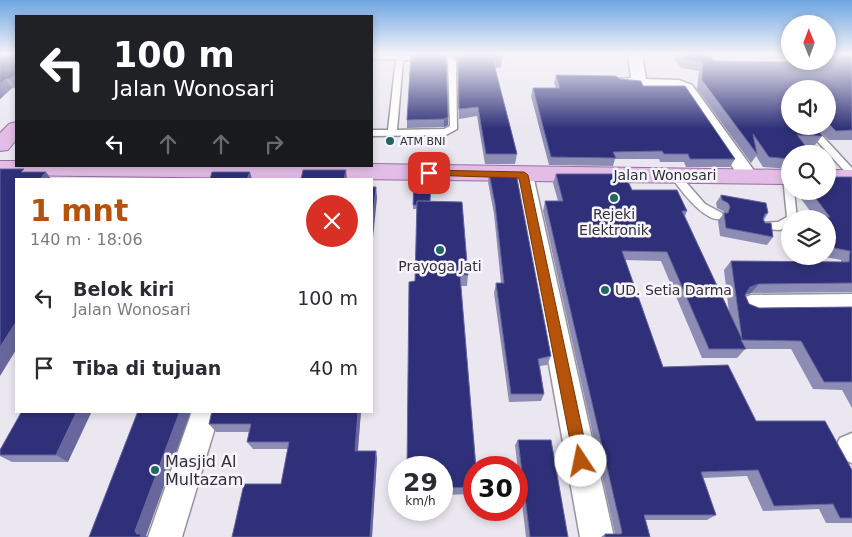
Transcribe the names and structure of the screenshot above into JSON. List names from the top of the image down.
{
  "streets": {
    "main road": ["Jalan Wonosari"]
  },
  "places": [
    "ATM BNI",
    "Rejeki Elektronik",
    "Prayoga Jati",
    "UD. Setia Darma",
    "Masjid Al Multazam"
  ],
  "north": "top",
  "page": {
    "turn": ["100 m", "Jalan Wonosari"],
    "heading": ["1 mnt", "140 m · 18:06"],
    "list": [
      {
        "name": "Belok kiri",
        "note": "Jalan Wonosari",
        "value": "100 m"
      },
      {
        "name": "Tiba di tujuan",
        "value": "40 m"
      }
    ],
    "speed": "29 km/h",
    "limit": "30"
  }
}
